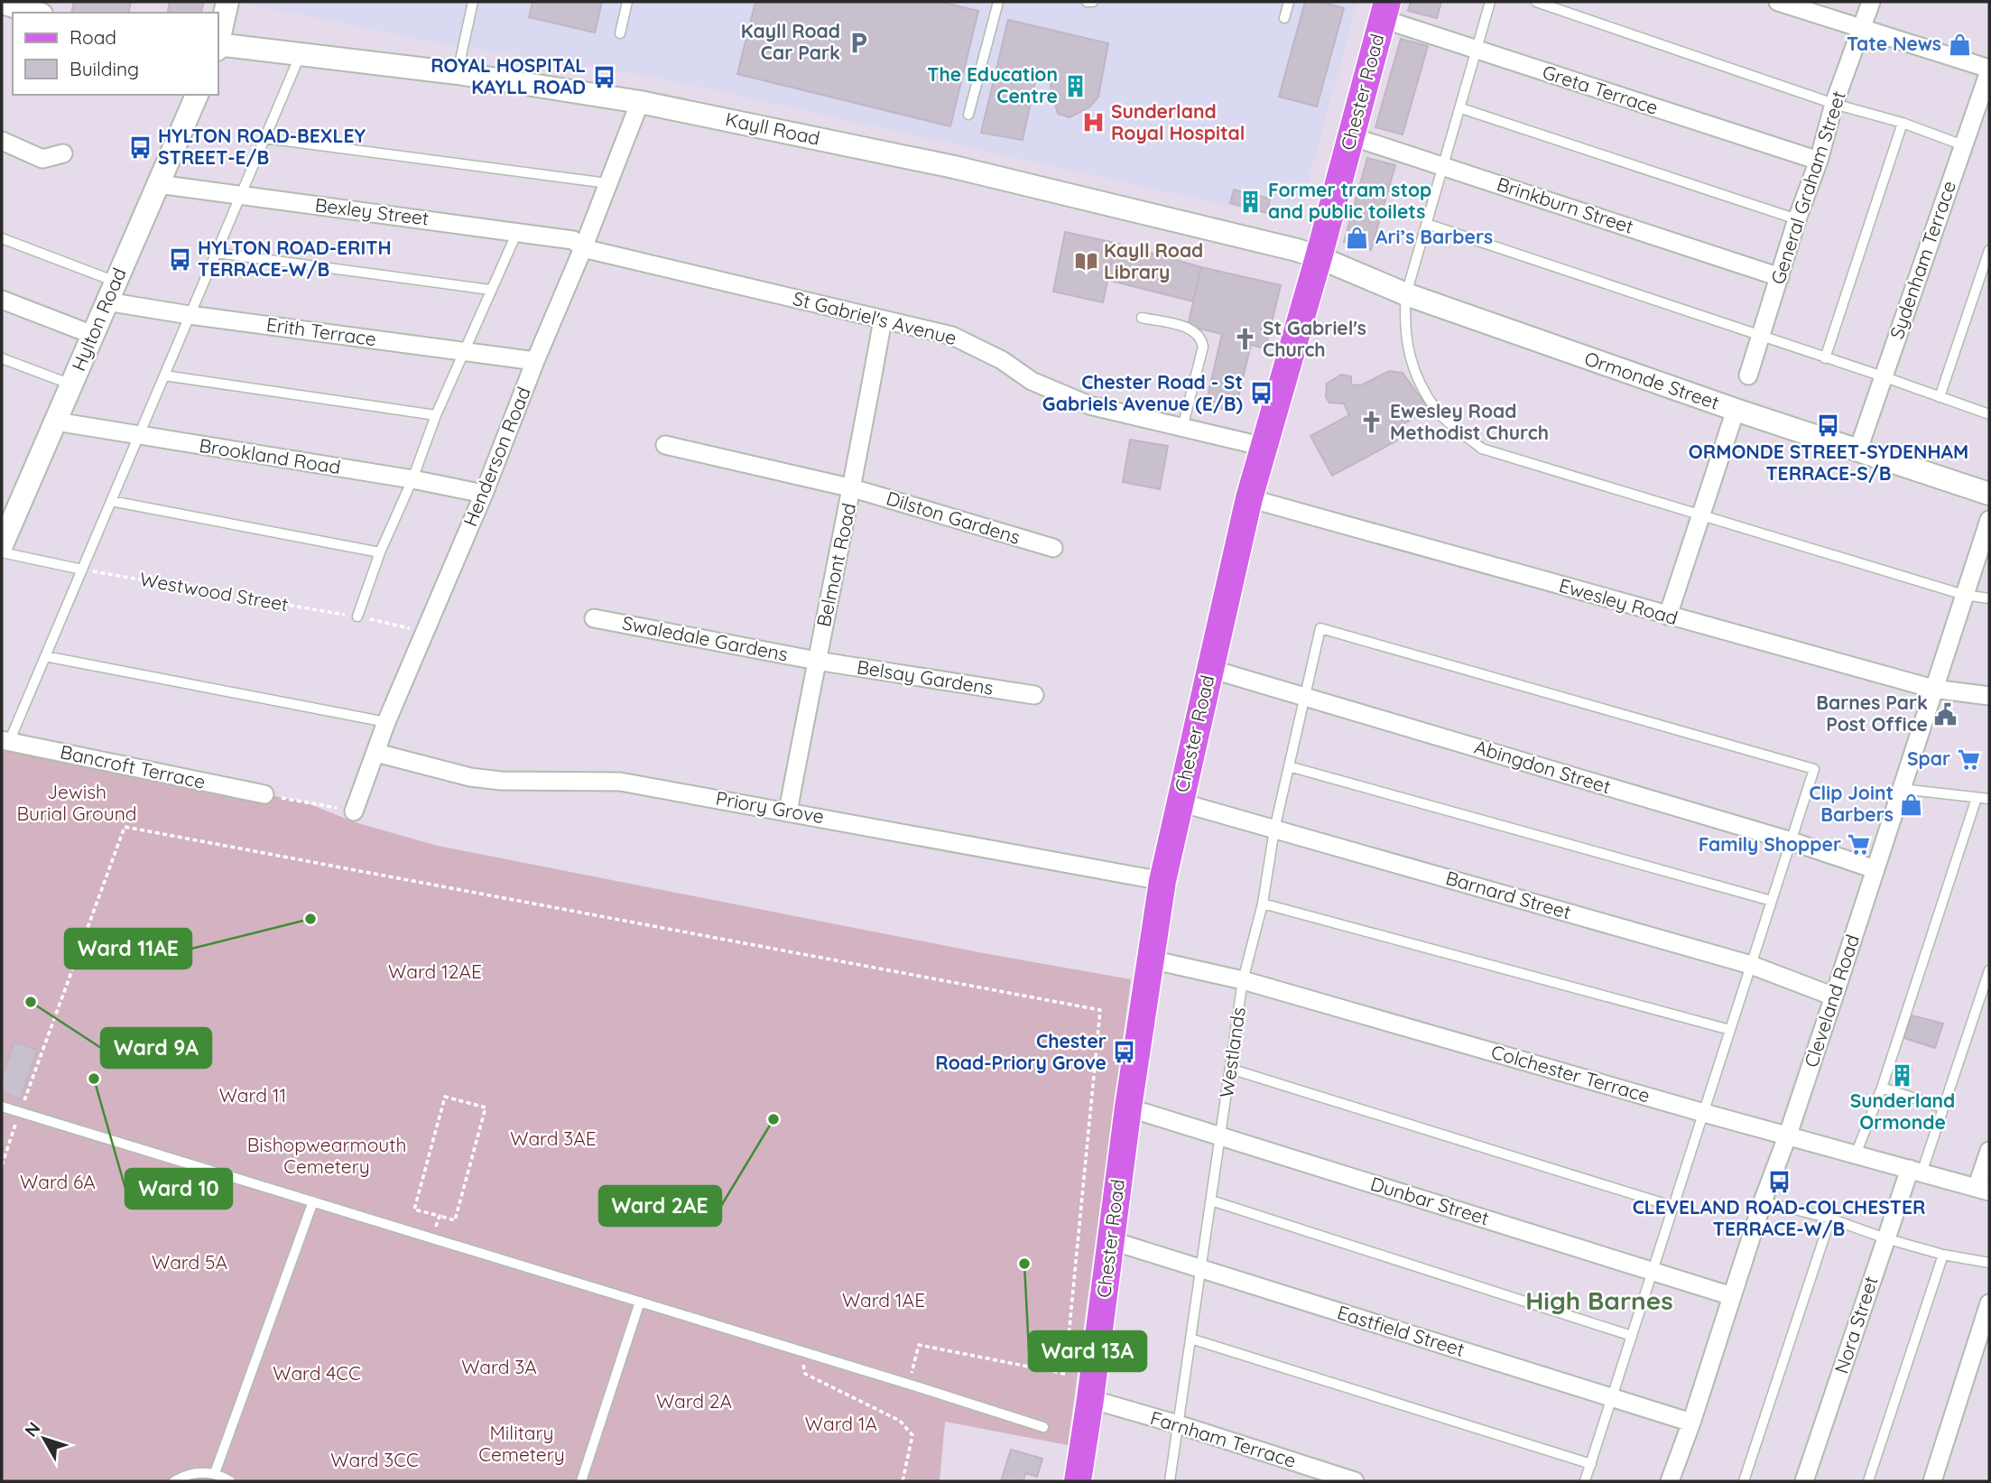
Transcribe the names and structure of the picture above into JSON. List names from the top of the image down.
{
  "streets": {
    "main road": ["Chester Road"],
    "street": [
      "Greta Terrace",
      "Kayll Road",
      "General Graham Street",
      "Brinkburn Street",
      "Bexley Street",
      "Sydenham Terrace",
      "St Gabriel's Avenue",
      "Hylton Road",
      "Erith Terrace",
      "Ormonde Street",
      "Brookland Road",
      "Henderson Road",
      "Dilston Gardens",
      "Belmont Road",
      "Ewesley Road",
      "Swaledale Gardens",
      "Belsay Gardens",
      "Bancroft Terrace",
      "Abingdon Street",
      "Priory Grove",
      "Barnard Street",
      "Cleveland Road",
      "Colchester Terrace",
      "Dunbar Street",
      "Nora Street",
      "Eastfield Street",
      "Farnham Terrace"
    ],
    "lane": ["Westlands"],
    "path": ["Westwood Street"]
  },
  "crossings": [
    ["Greta Terrace", "Chester Road"],
    ["Greta Terrace", "General Graham Street"],
    ["Chester Road", "Kayll Road"],
    ["Chester Road", "Brinkburn Street"],
    ["Chester Road", "St Gabriel's Avenue"],
    ["Chester Road", "Ormonde Street"],
    ["Chester Road", "Ewesley Road"],
    ["Chester Road", "Abingdon Street"],
    ["Chester Road", "Priory Grove"],
    ["Chester Road", "Barnard Street"],
    ["Chester Road", "Colchester Terrace"],
    ["Chester Road", "Dunbar Street"],
    ["Chester Road", "Eastfield Street"],
    ["Chester Road", "Farnham Terrace"],
    ["Kayll Road", "Ormonde Street"],
    ["Kayll Road", "Henderson Road"],
    ["General Graham Street", "Brinkburn Street"],
    ["Bexley Street", "St Gabriel's Avenue"],
    ["Bexley Street", "Hylton Road"],
    ["Bexley Street", "Henderson Road"],
    ["Sydenham Terrace", "Ormonde Street"],
    ["St Gabriel's Avenue", "Henderson Road"],
    ["St Gabriel's Avenue", "Belmont Road"],
    ["Hylton Road", "Erith Terrace"],
    ["Hylton Road", "Brookland Road"],
    ["Erith Terrace", "Henderson Road"],
    ["Brookland Road", "Henderson Road"],
    ["Henderson Road", "Westwood Street"],
    ["Henderson Road", "Priory Grove"],
    ["Dilston Gardens", "Belmont Road"],
    ["Belmont Road", "Swaledale Gardens"],
    ["Belmont Road", "Belsay Gardens"],
    ["Belmont Road", "Priory Grove"],
    ["Ewesley Road", "Cleveland Road"],
    ["Swaledale Gardens", "Belsay Gardens"],
    ["Abingdon Street", "Cleveland Road"],
    ["Abingdon Street", "Westlands"],
    ["Barnard Street", "Cleveland Road"],
    ["Barnard Street", "Westlands"],
    ["Cleveland Road", "Colchester Terrace"],
    ["Cleveland Road", "Dunbar Street"],
    ["Cleveland Road", "Eastfield Street"],
    ["Westlands", "Colchester Terrace"],
    ["Westlands", "Dunbar Street"],
    ["Westlands", "Eastfield Street"],
    ["Westlands", "Farnham Terrace"],
    ["Colchester Terrace", "Nora Street"]
  ],
  "districts": ["High Barnes"],
  "parks": [
    "Jewish Burial Ground",
    "Ward 12AE",
    "Ward 11",
    "Ward 3AE",
    "Bishopwearmouth Cemetery",
    "Ward 6A",
    "Ward 5A",
    "Ward 1AE",
    "Ward 3A",
    "Ward 4CC",
    "Ward 2A",
    "Ward 1A",
    "Military Cemetery",
    "Ward 3CC"
  ],
  "places": {
    "parking": ["Kayll Road Car Park"],
    "shop": ["Tate News", "Ari’s Barbers", "Clip Joint Barbers"],
    "bus stop": [
      "ROYAL HOSPITAL KAYLL ROAD",
      "HYLTON ROAD-BEXLEY STREET-E/B",
      "HYLTON ROAD-ERITH TERRACE-W/B",
      "Chester Road - St Gabriels Avenue (E/B)",
      "ORMONDE STREET-SYDENHAM TERRACE-S/B",
      "Chester Road-Priory Grove",
      "CLEVELAND ROAD-COLCHESTER TERRACE-W/B"
    ],
    "building": ["The Education Centre", "Former tram stop and public toilets", "Sunderland Ormonde"],
    "hospital": ["Sunderland Royal Hospital"],
    "library": ["Kayll Road Library"],
    "church": ["St Gabriel's Church", "Ewesley Road Methodist Church"],
    "public building": ["Barnes Park Post Office"],
    "supermarket": ["Spar", "Family Shopper"],
    "other": [
      "Ward 11AE",
      "Ward 9A",
      "Ward 10",
      "Ward 2AE",
      "Ward 13A"
    ]
  },
  "legend": ["Road", "Building"],
  "north": "top left"
}
